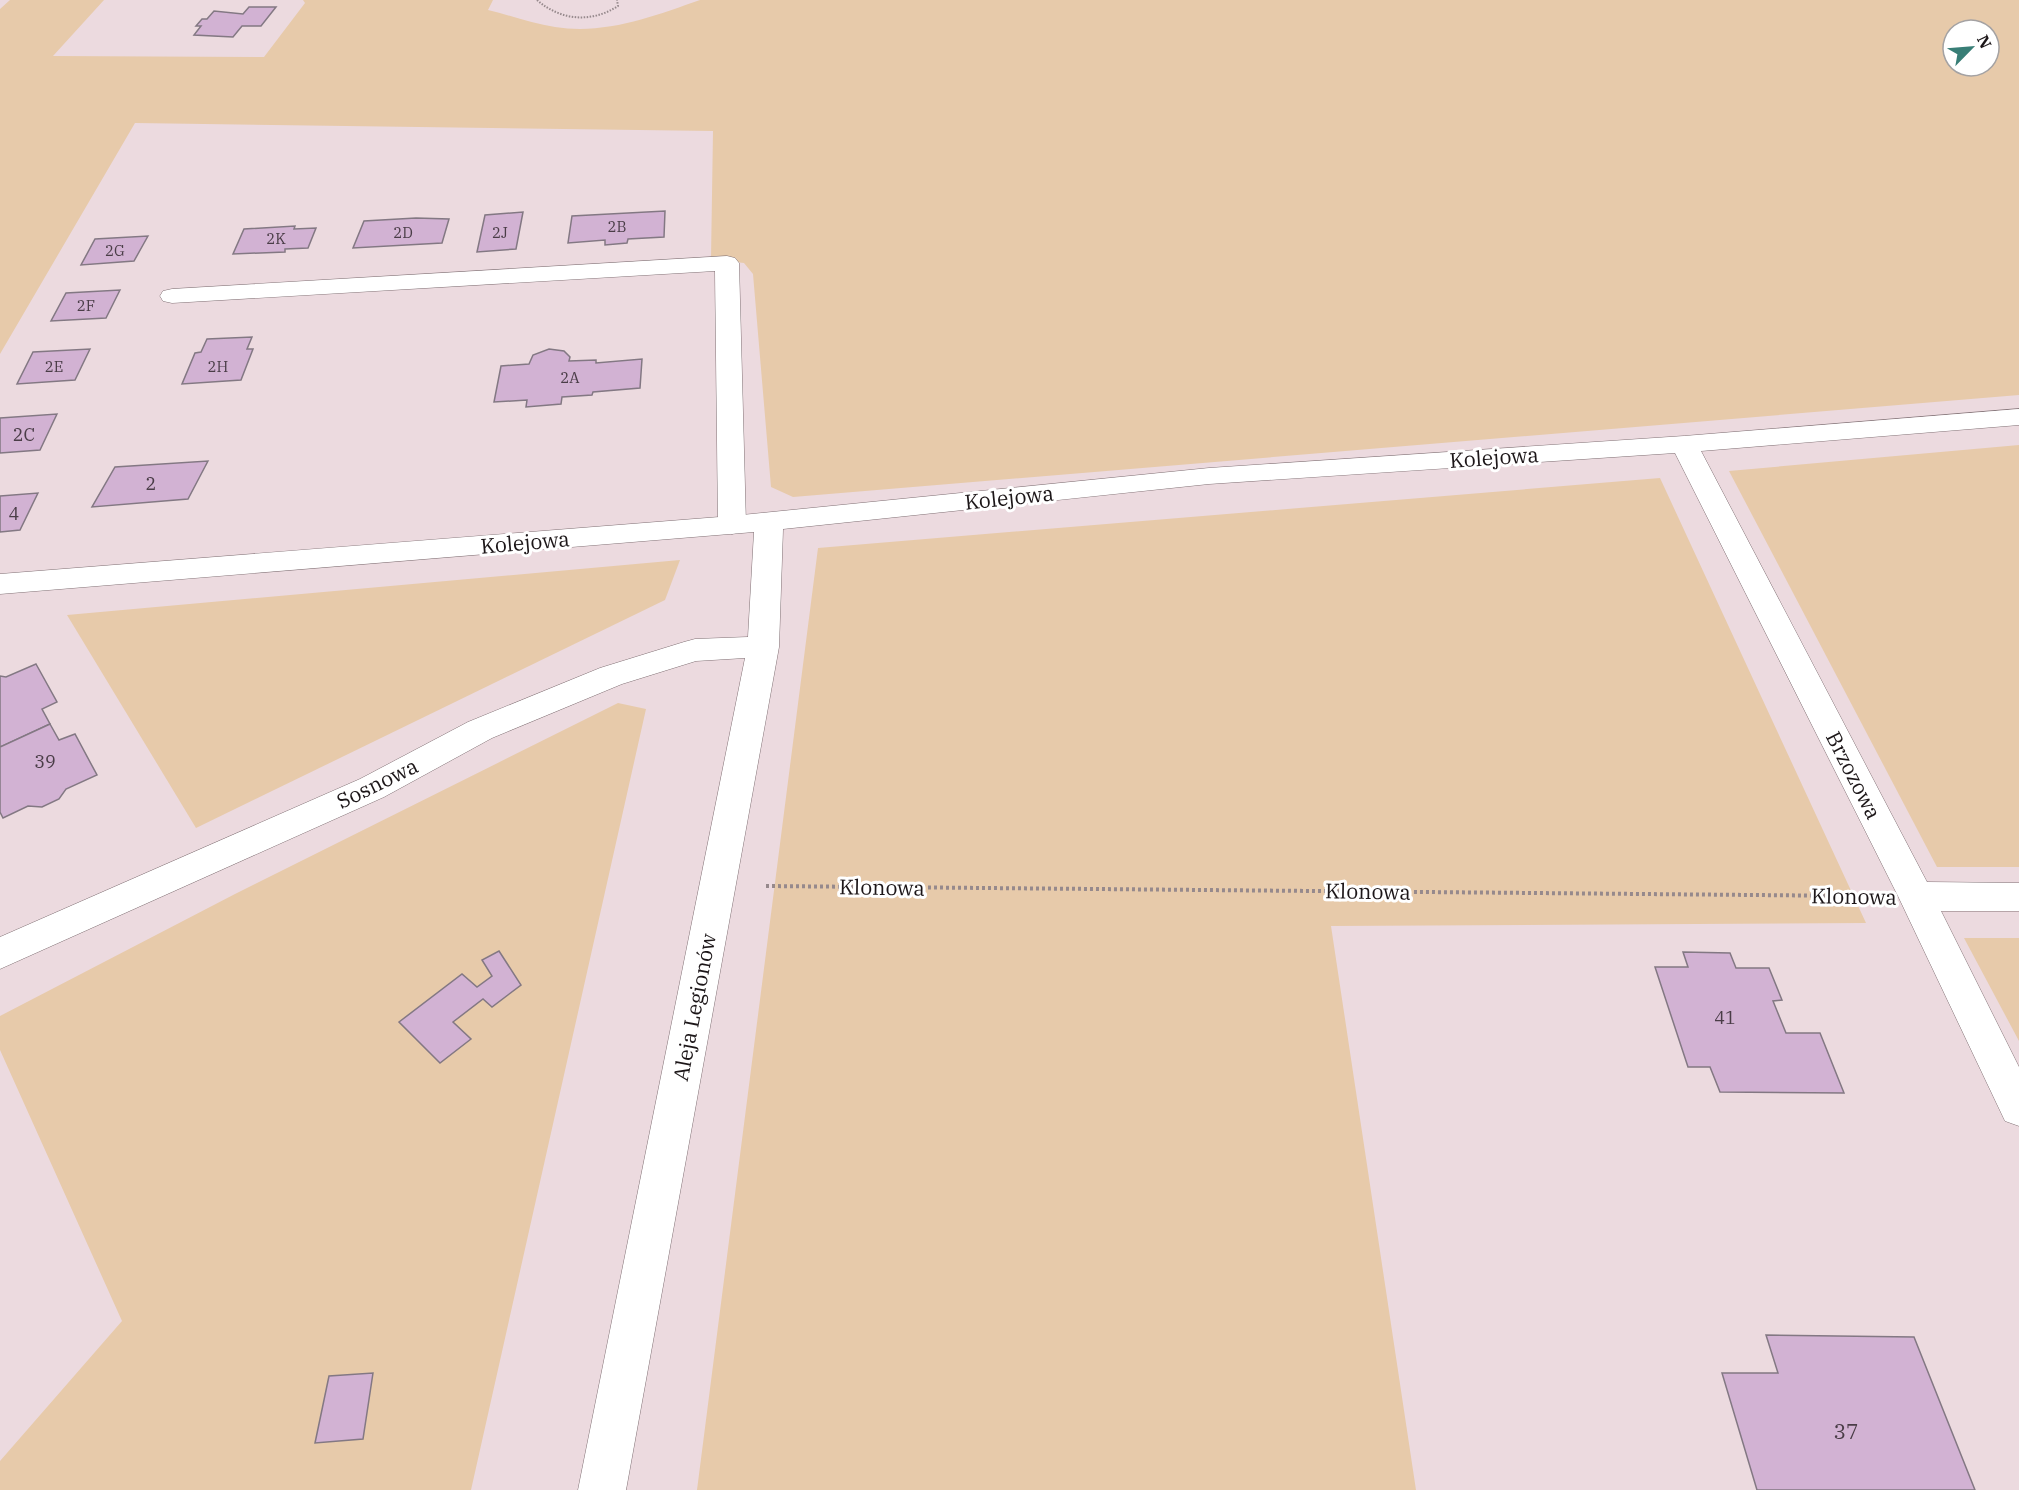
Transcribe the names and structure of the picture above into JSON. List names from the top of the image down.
{
  "streets": {
    "street": [
      "Kolejowa",
      "Brzozowa",
      "Sosnowa",
      "Klonowa",
      "Aleja Legionów"
    ]
  },
  "crossings": [
    ["Kolejowa", "Brzozowa"],
    ["Kolejowa", "Aleja Legionów"],
    ["Brzozowa", "Klonowa"],
    ["Sosnowa", "Aleja Legionów"],
    ["Klonowa", "Aleja Legionów"]
  ],
  "house_numbers": [
    "2B",
    "2D",
    "2J",
    "2K",
    "2G",
    "2F",
    "2E",
    "2H",
    "2A",
    "2C",
    "2",
    "4",
    "39",
    "41",
    "37"
  ],
  "north": "top right"
}
